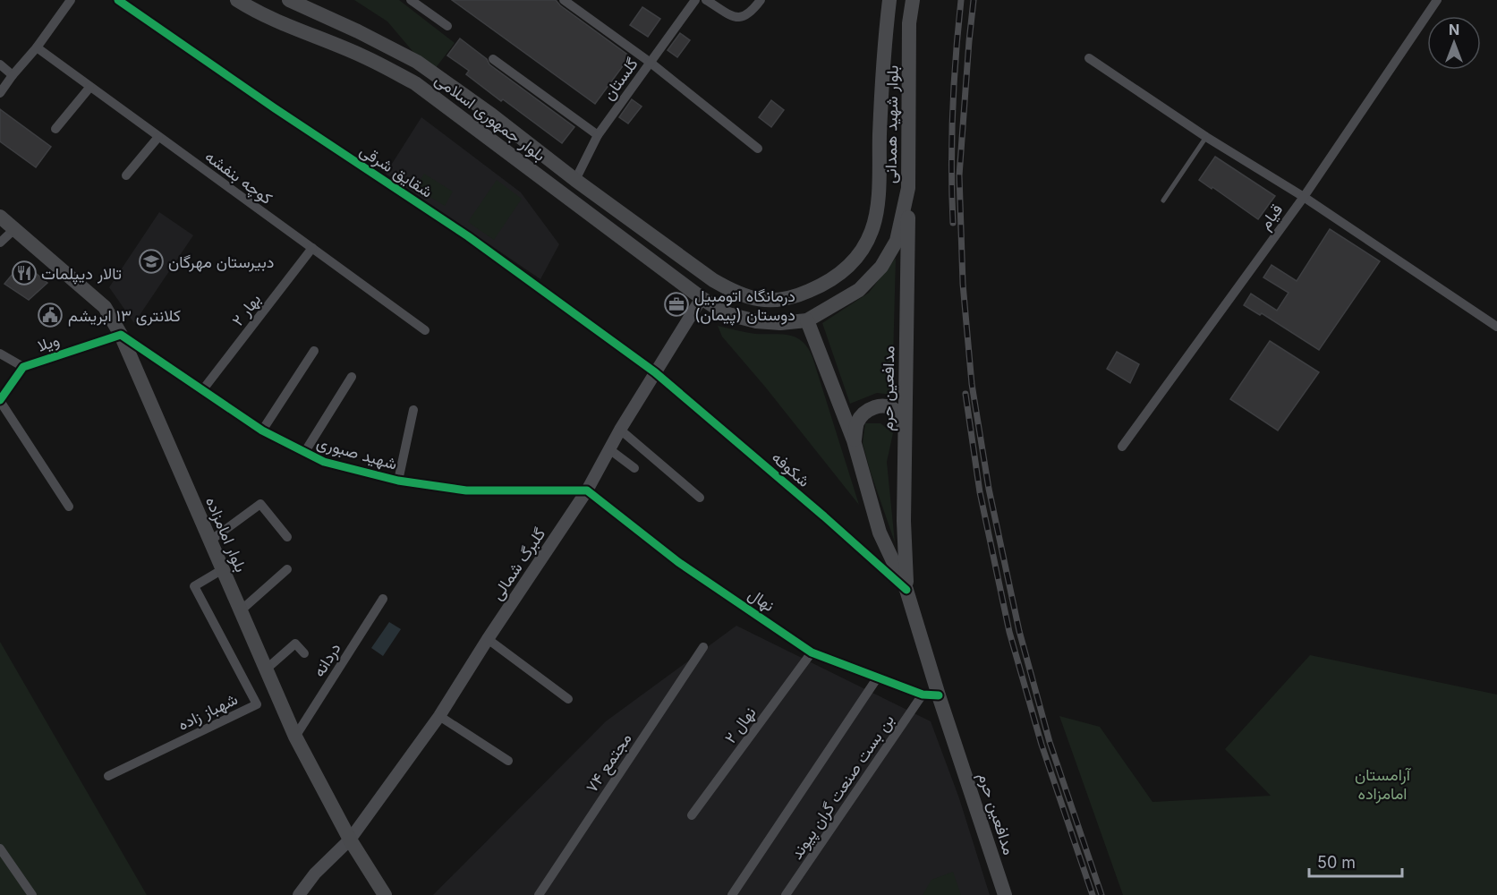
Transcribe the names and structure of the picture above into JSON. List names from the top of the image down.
{
  "streets": {
    "main road": [
      "بلوار جمهوری اسلامی",
      "بلوار شهید همدانی",
      "مدافعین حرم",
      "بلوار امامزاده"
    ],
    "street": [
      "گلستان",
      "شقایق شرقی",
      "کوچه بنفشه",
      "قیام",
      "بهار ۲",
      "ویلا",
      "شهید صبوری",
      "شکوفه",
      "گلبرگ شمالی",
      "نهال",
      "دردانه",
      "شهباز زاده",
      "نهال ۲",
      "مجتمع ۷۴",
      "بن بست صنعت گران پیوند"
    ]
  },
  "crossings": [
    ["گلستان", "بلوار جمهوری اسلامی"],
    ["بلوار جمهوری اسلامی", "بلوار شهید همدانی"],
    ["بلوار جمهوری اسلامی", "گلبرگ شمالی"],
    ["بلوار شهید همدانی", "مدافعین حرم"],
    ["بلوار شهید همدانی", "گلبرگ شمالی"],
    ["شقایق شرقی", "شکوفه"],
    ["شقایق شرقی", "گلبرگ شمالی"],
    ["کوچه بنفشه", "بهار ۲"],
    ["بهار ۲", "شهید صبوری"],
    ["ویلا", "شهید صبوری"],
    ["ویلا", "بلوار امامزاده"],
    ["مدافعین حرم", "شکوفه"],
    ["مدافعین حرم", "نهال"],
    ["شهید صبوری", "بلوار امامزاده"],
    ["شهید صبوری", "گلبرگ شمالی"],
    ["شهید صبوری", "نهال"],
    ["شکوفه", "گلبرگ شمالی"],
    ["بلوار امامزاده", "گلبرگ شمالی"],
    ["بلوار امامزاده", "دردانه"],
    ["بلوار امامزاده", "شهباز زاده"],
    ["گلبرگ شمالی", "نهال"],
    ["نهال", "نهال ۲"],
    ["نهال", "بن بست صنعت گران پیوند"]
  ],
  "parks": ["آرامستان امامزاده"],
  "places": {
    "school or university": ["دبیرستان مهرگان"],
    "restaurant": ["تالار دیپلمات"],
    "office": ["درمانگاه اتومبیل دوستان (پیمان)"],
    "public building": ["کلانتری ۱۳ ابریشم"]
  },
  "scale_bar": "50 m",
  "north": "top"
}
